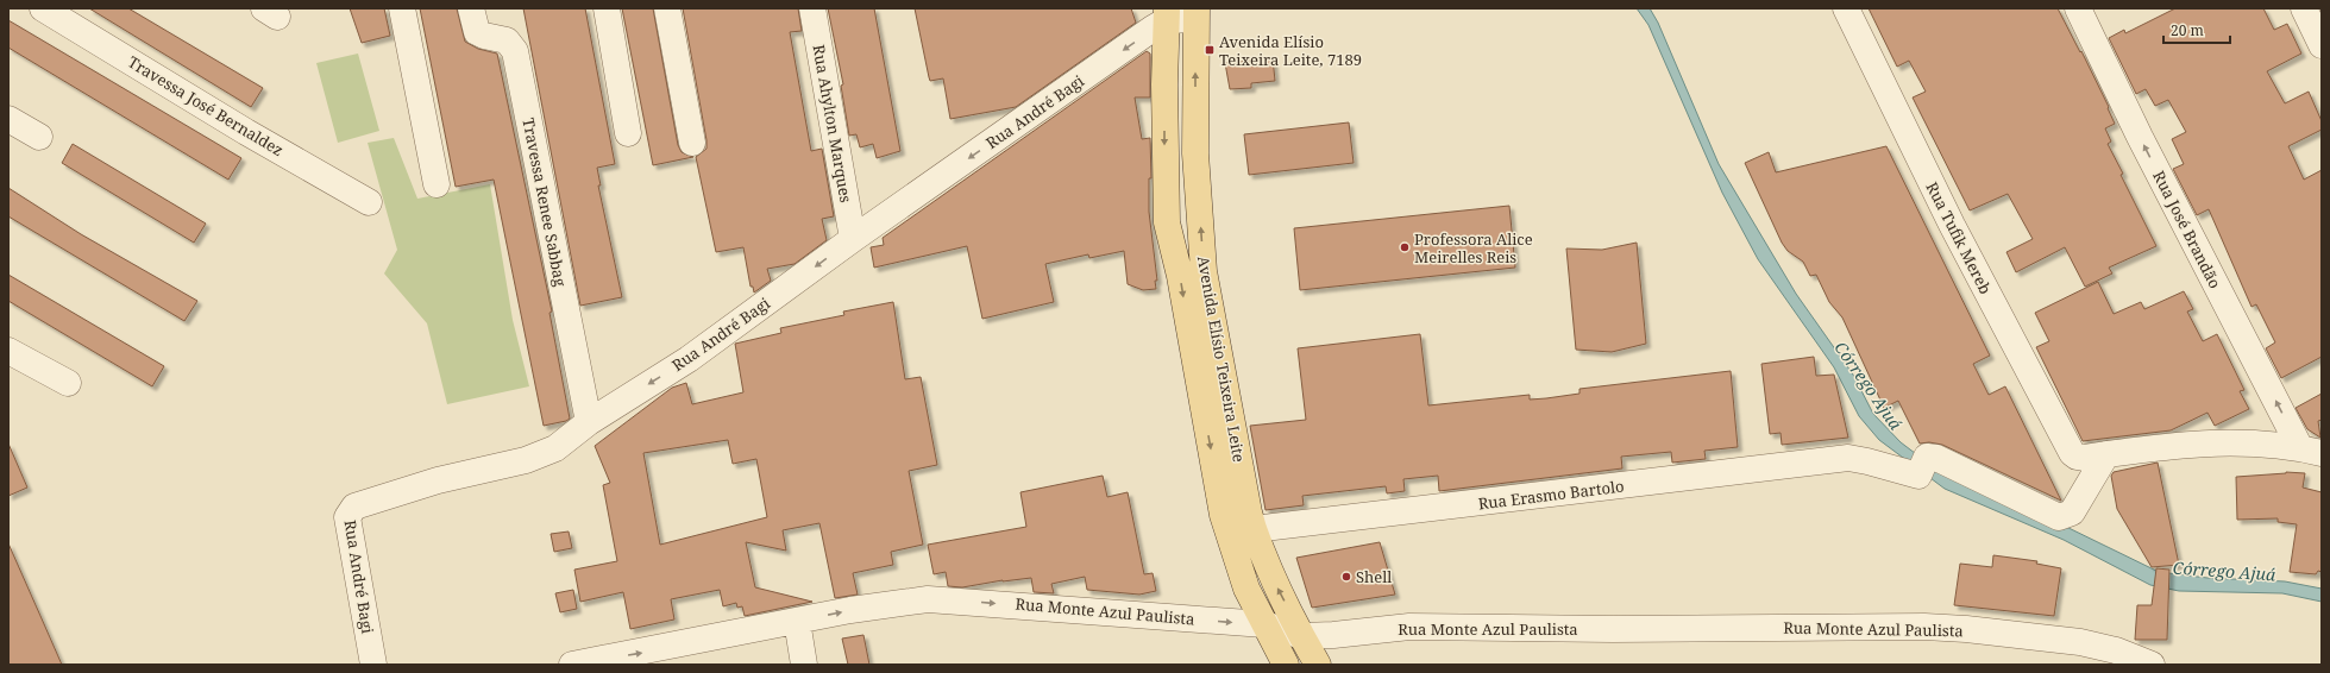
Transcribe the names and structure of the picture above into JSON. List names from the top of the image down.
{
  "streets": {
    "main road": ["Avenida Elísio Teixeira Leite"],
    "street": [
      "Travessa José Bernaldez",
      "Rua André Bagi",
      "Rua Ahylton Marques",
      "Travessa Renee Sabbag",
      "Rua José Brandão",
      "Rua Tufik Mereb",
      "Rua Erasmo Bartolo",
      "Rua Monte Azul Paulista"
    ]
  },
  "crossings": [
    ["Rua André Bagi", "Rua Ahylton Marques"],
    ["Rua André Bagi", "Travessa Renee Sabbag"],
    ["Rua André Bagi", "Avenida Elísio Teixeira Leite"],
    ["Rua Tufik Mereb", "Rua Erasmo Bartolo"],
    ["Avenida Elísio Teixeira Leite", "Rua Erasmo Bartolo"],
    ["Avenida Elísio Teixeira Leite", "Rua Monte Azul Paulista"]
  ],
  "one_way": ["Rua André Bagi", "Rua José Brandão", "Rua Monte Azul Paulista"],
  "water": ["Córrego Ajuá"],
  "places": {
    "transit": ["Avenida Elísio Teixeira Leite, 7189"],
    "other": ["Professora Alice Meirelles Reis", "Shell"]
  },
  "scale_bar": "20 m"
}
